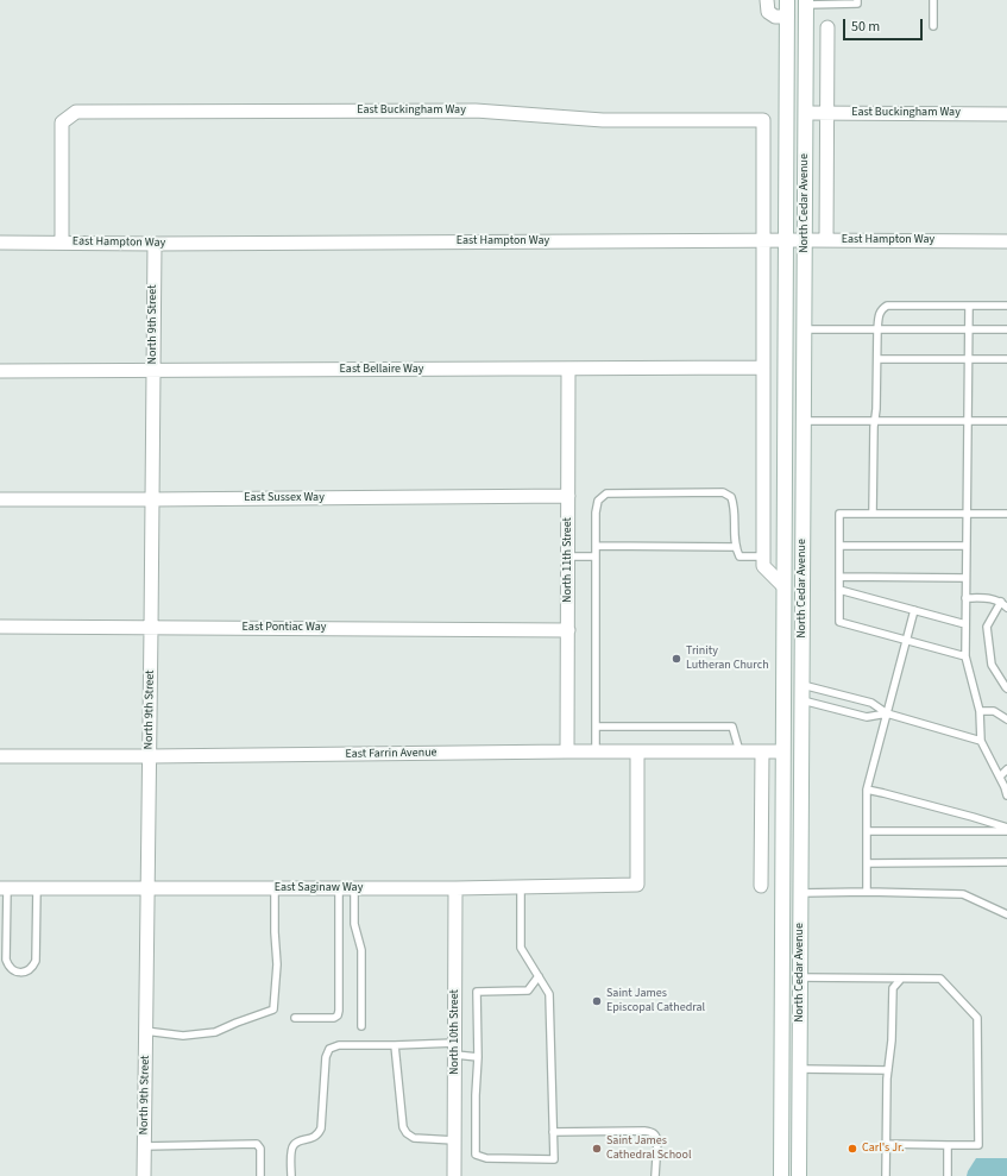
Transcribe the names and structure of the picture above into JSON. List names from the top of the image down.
{
  "streets": {
    "main road": ["North Cedar Avenue"],
    "street": [
      "East Buckingham Way",
      "East Hampton Way",
      "North 9th Street",
      "East Bellaire Way",
      "East Sussex Way",
      "North 11th Street",
      "East Pontiac Way",
      "East Farrin Avenue",
      "East Saginaw Way",
      "North 10th Street"
    ]
  },
  "crossings": [
    ["East Buckingham Way", "North Cedar Avenue"],
    ["East Buckingham Way", "East Hampton Way"],
    ["North Cedar Avenue", "East Hampton Way"],
    ["North Cedar Avenue", "East Farrin Avenue"],
    ["East Hampton Way", "North 9th Street"],
    ["North 9th Street", "East Bellaire Way"],
    ["North 9th Street", "East Sussex Way"],
    ["North 9th Street", "East Pontiac Way"],
    ["North 9th Street", "East Farrin Avenue"],
    ["North 9th Street", "East Saginaw Way"],
    ["East Bellaire Way", "North 11th Street"],
    ["East Sussex Way", "North 11th Street"],
    ["North 11th Street", "East Pontiac Way"],
    ["North 11th Street", "East Farrin Avenue"],
    ["East Farrin Avenue", "East Saginaw Way"],
    ["East Saginaw Way", "North 10th Street"]
  ],
  "places": [
    "Trinity Lutheran Church",
    "Saint James Episcopal Cathedral",
    "Saint James Cathedral School",
    "Carl's Jr."
  ],
  "scale_bar": "50 m"
}
